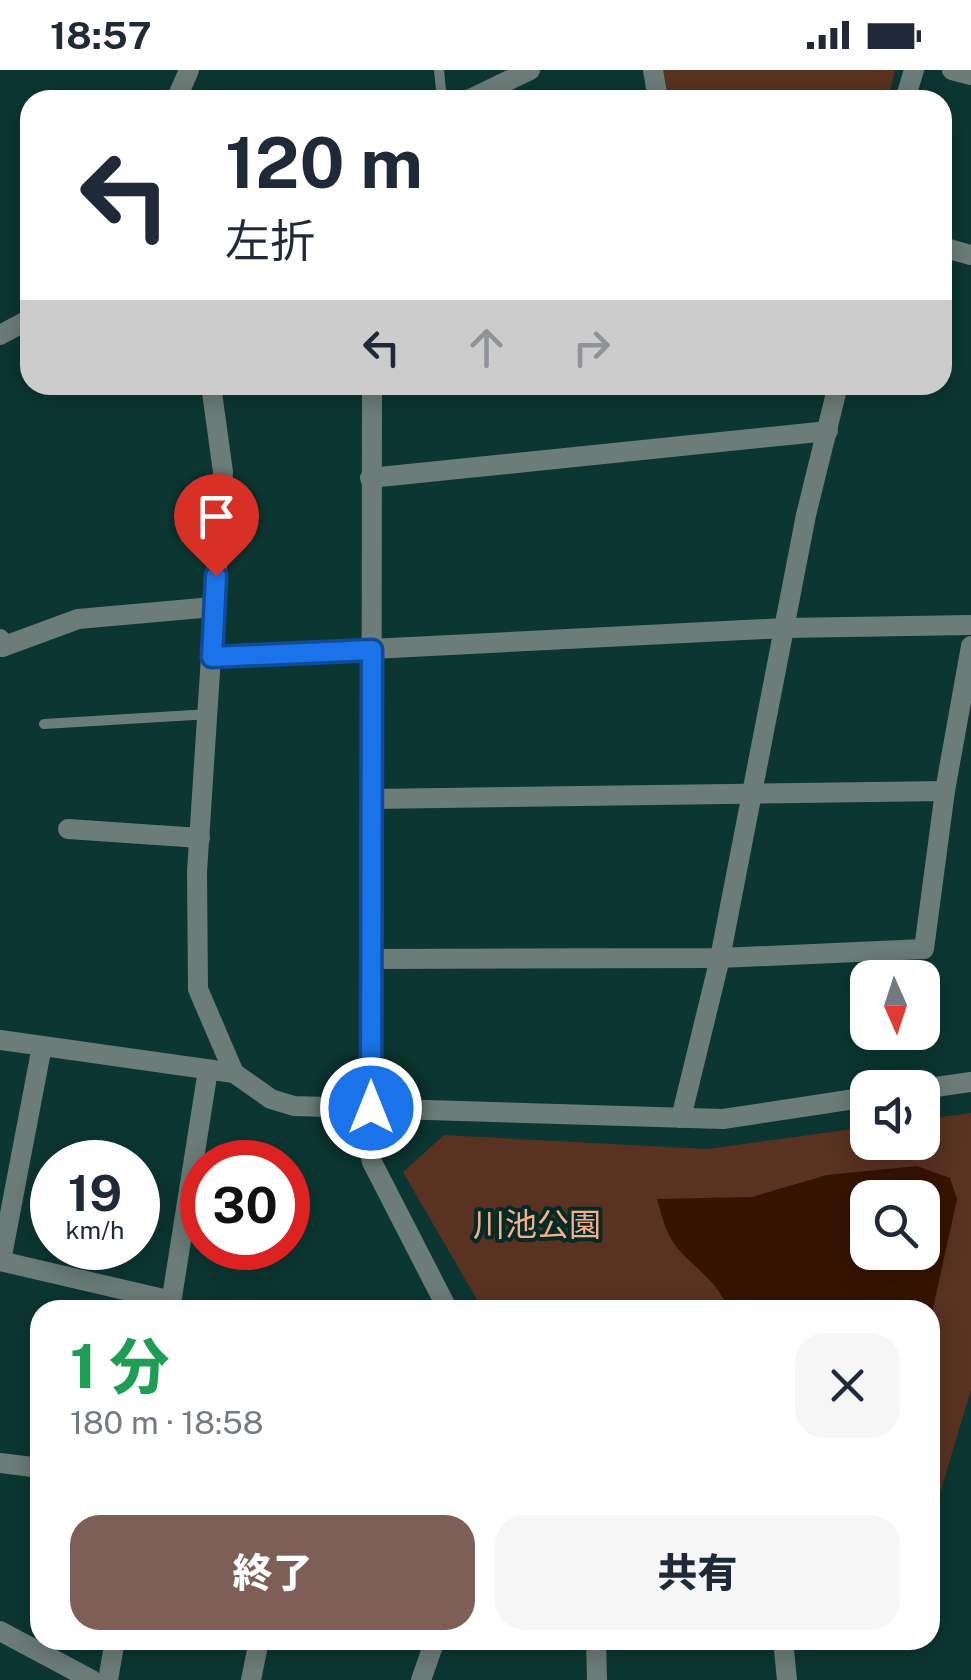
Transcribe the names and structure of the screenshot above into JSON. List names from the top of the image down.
{
  "parks": ["川池公園"],
  "north": "bottom",
  "page": {
    "status": "18:57",
    "turn": ["120 m", "左折"],
    "speed": "19 km/h",
    "limit": "30",
    "heading": ["1 分", "180 m · 18:58"],
    "buttons": ["終了", "共有"]
  }
}
